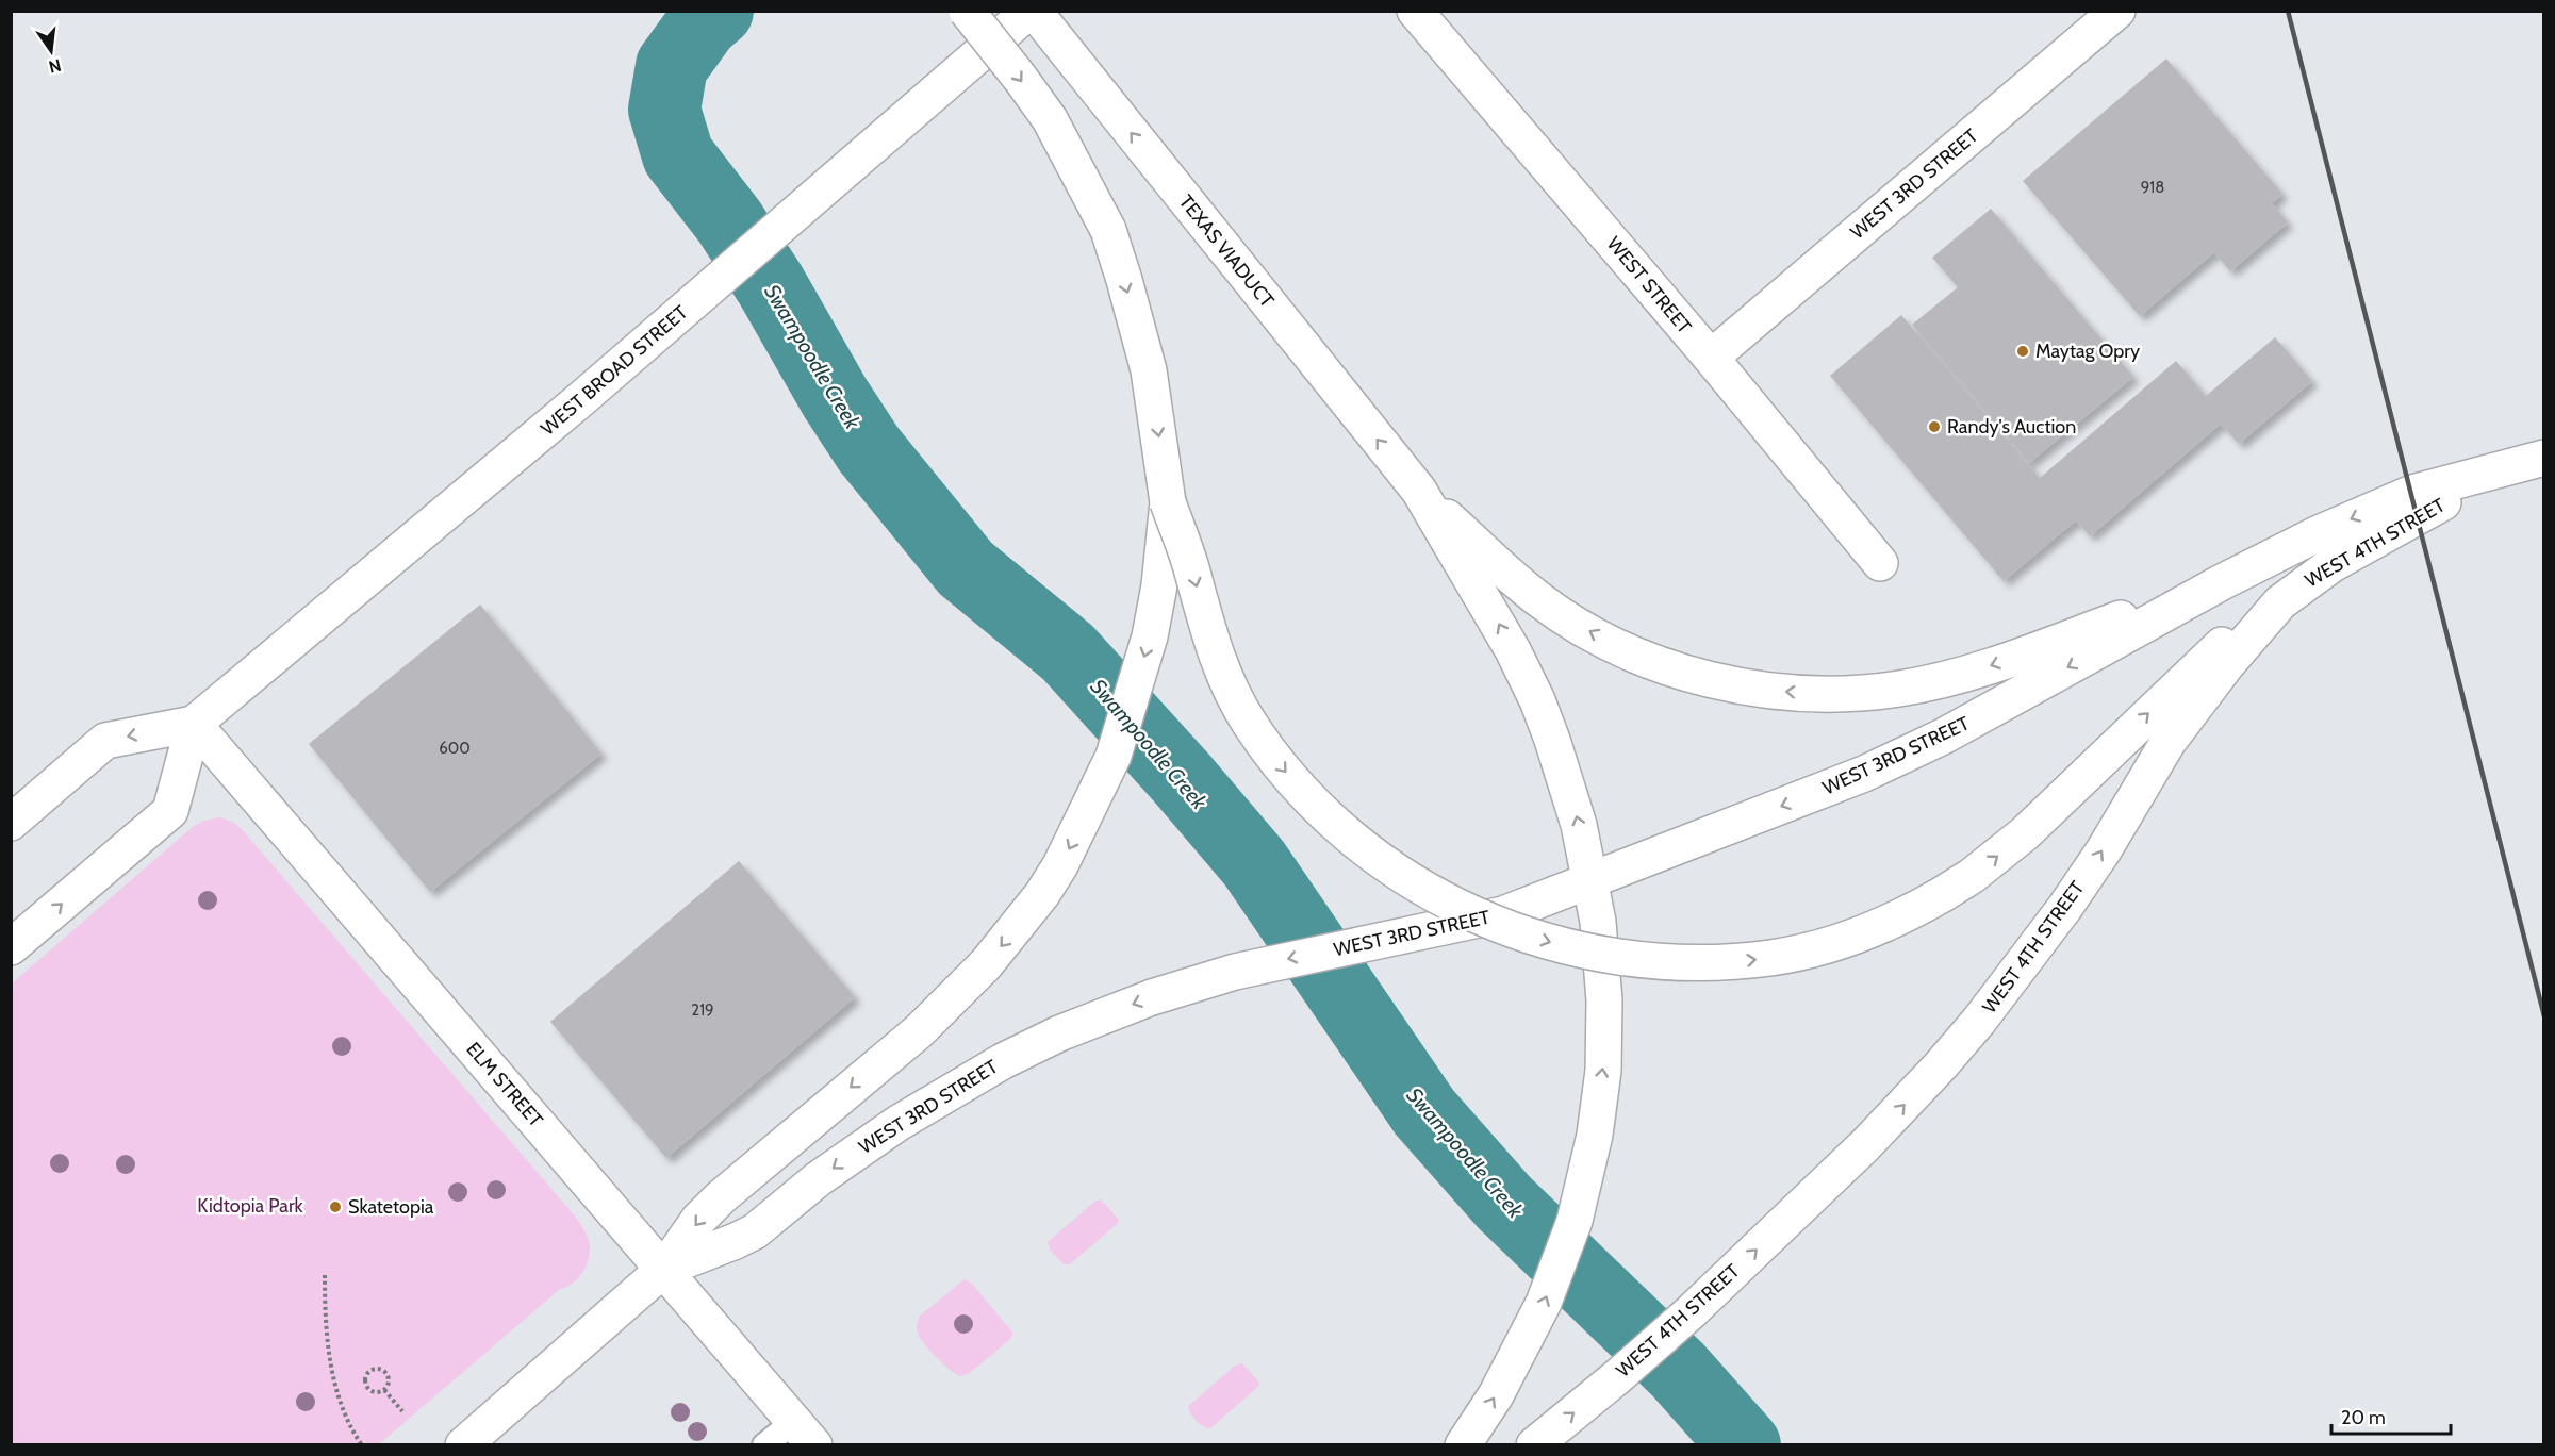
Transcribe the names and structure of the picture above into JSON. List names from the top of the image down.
{
  "streets": {
    "main road": [
      "WEST 3RD STREET",
      "TEXAS VIADUCT",
      "WEST STREET",
      "WEST BROAD STREET",
      "WEST 4TH STREET",
      "ELM STREET"
    ]
  },
  "crossings": [
    ["WEST 3RD STREET", "WEST STREET"],
    ["WEST 3RD STREET", "WEST 4TH STREET"],
    ["WEST 3RD STREET", "ELM STREET"],
    ["TEXAS VIADUCT", "WEST BROAD STREET"],
    ["WEST BROAD STREET", "ELM STREET"]
  ],
  "one_way": ["WEST 3RD STREET", "WEST 4TH STREET"],
  "water": ["Swampoodle Creek"],
  "parks": ["Kidtopia Park"],
  "places": ["Maytag Opry", "Randy's Auction", "Skatetopia"],
  "house_numbers": ["918", "600", "219"],
  "scale_bar": "20 m",
  "north": "bottom"
}
